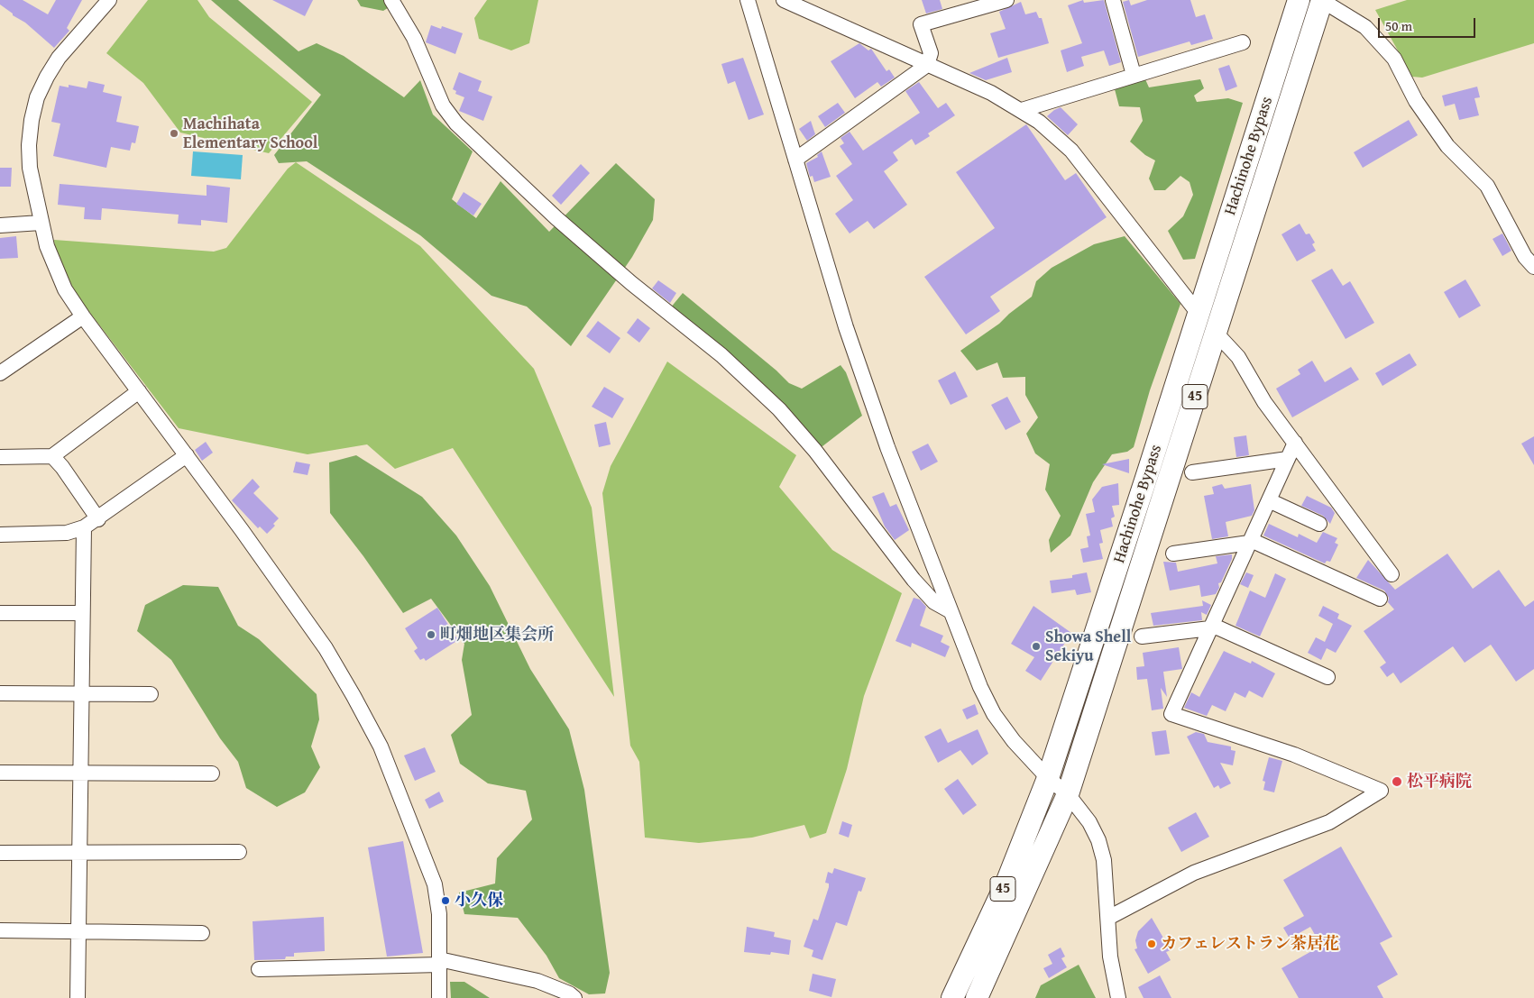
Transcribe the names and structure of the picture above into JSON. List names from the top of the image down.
{
  "streets": {
    "highway": ["Hachinohe Bypass", "45"]
  },
  "places": [
    "Machihata Elementary School",
    "町畑地区集会所",
    "Showa Shell Sekiyu",
    "松平病院",
    "小久保",
    "カフェレストラン茶居花"
  ],
  "scale_bar": "50 m"
}
